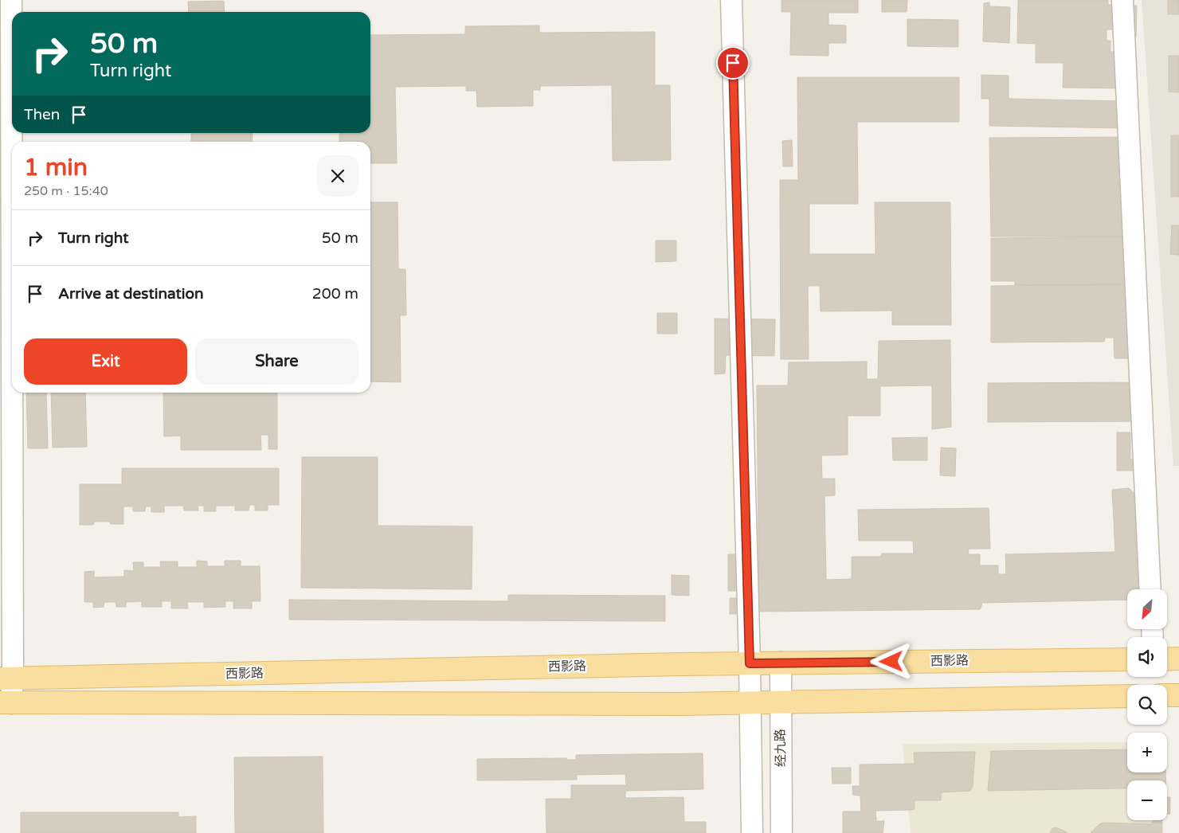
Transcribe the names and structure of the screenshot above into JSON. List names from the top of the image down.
{
  "streets": {
    "main road": ["西影路"],
    "street": ["经九路"]
  },
  "crossings": [
    ["西影路", "经九路"]
  ],
  "north": "bottom left",
  "page": {
    "turn": ["50 m", "Turn right"],
    "then": "Then",
    "heading": ["1 min", "250 m · 15:40"],
    "list": [
      {
        "name": "Turn right",
        "value": "50 m"
      },
      {
        "name": "Arrive at destination",
        "value": "200 m"
      }
    ],
    "buttons": ["Exit", "Share"],
    "map_buttons": ["+", "−"]
  }
}
